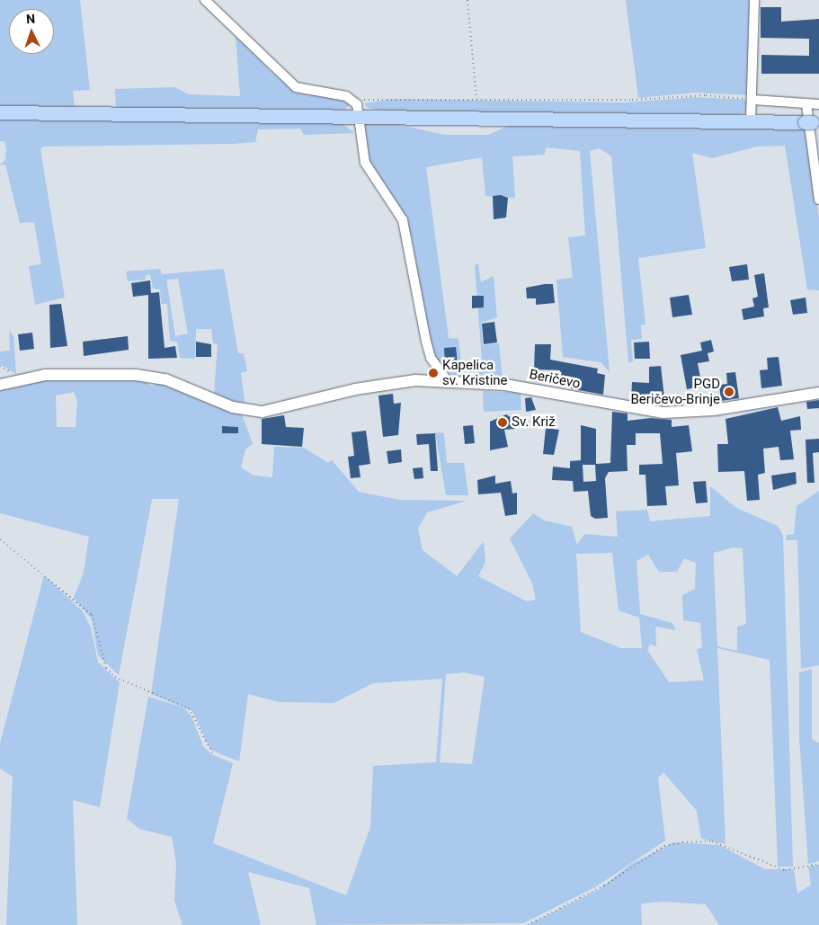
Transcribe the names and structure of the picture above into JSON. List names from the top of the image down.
{
  "streets": {
    "street": ["Beričevo"]
  },
  "places": ["Kapelica sv. Kristine", "PGD Beričevo-Brinje", "Sv. Križ"],
  "north": "top"
}
